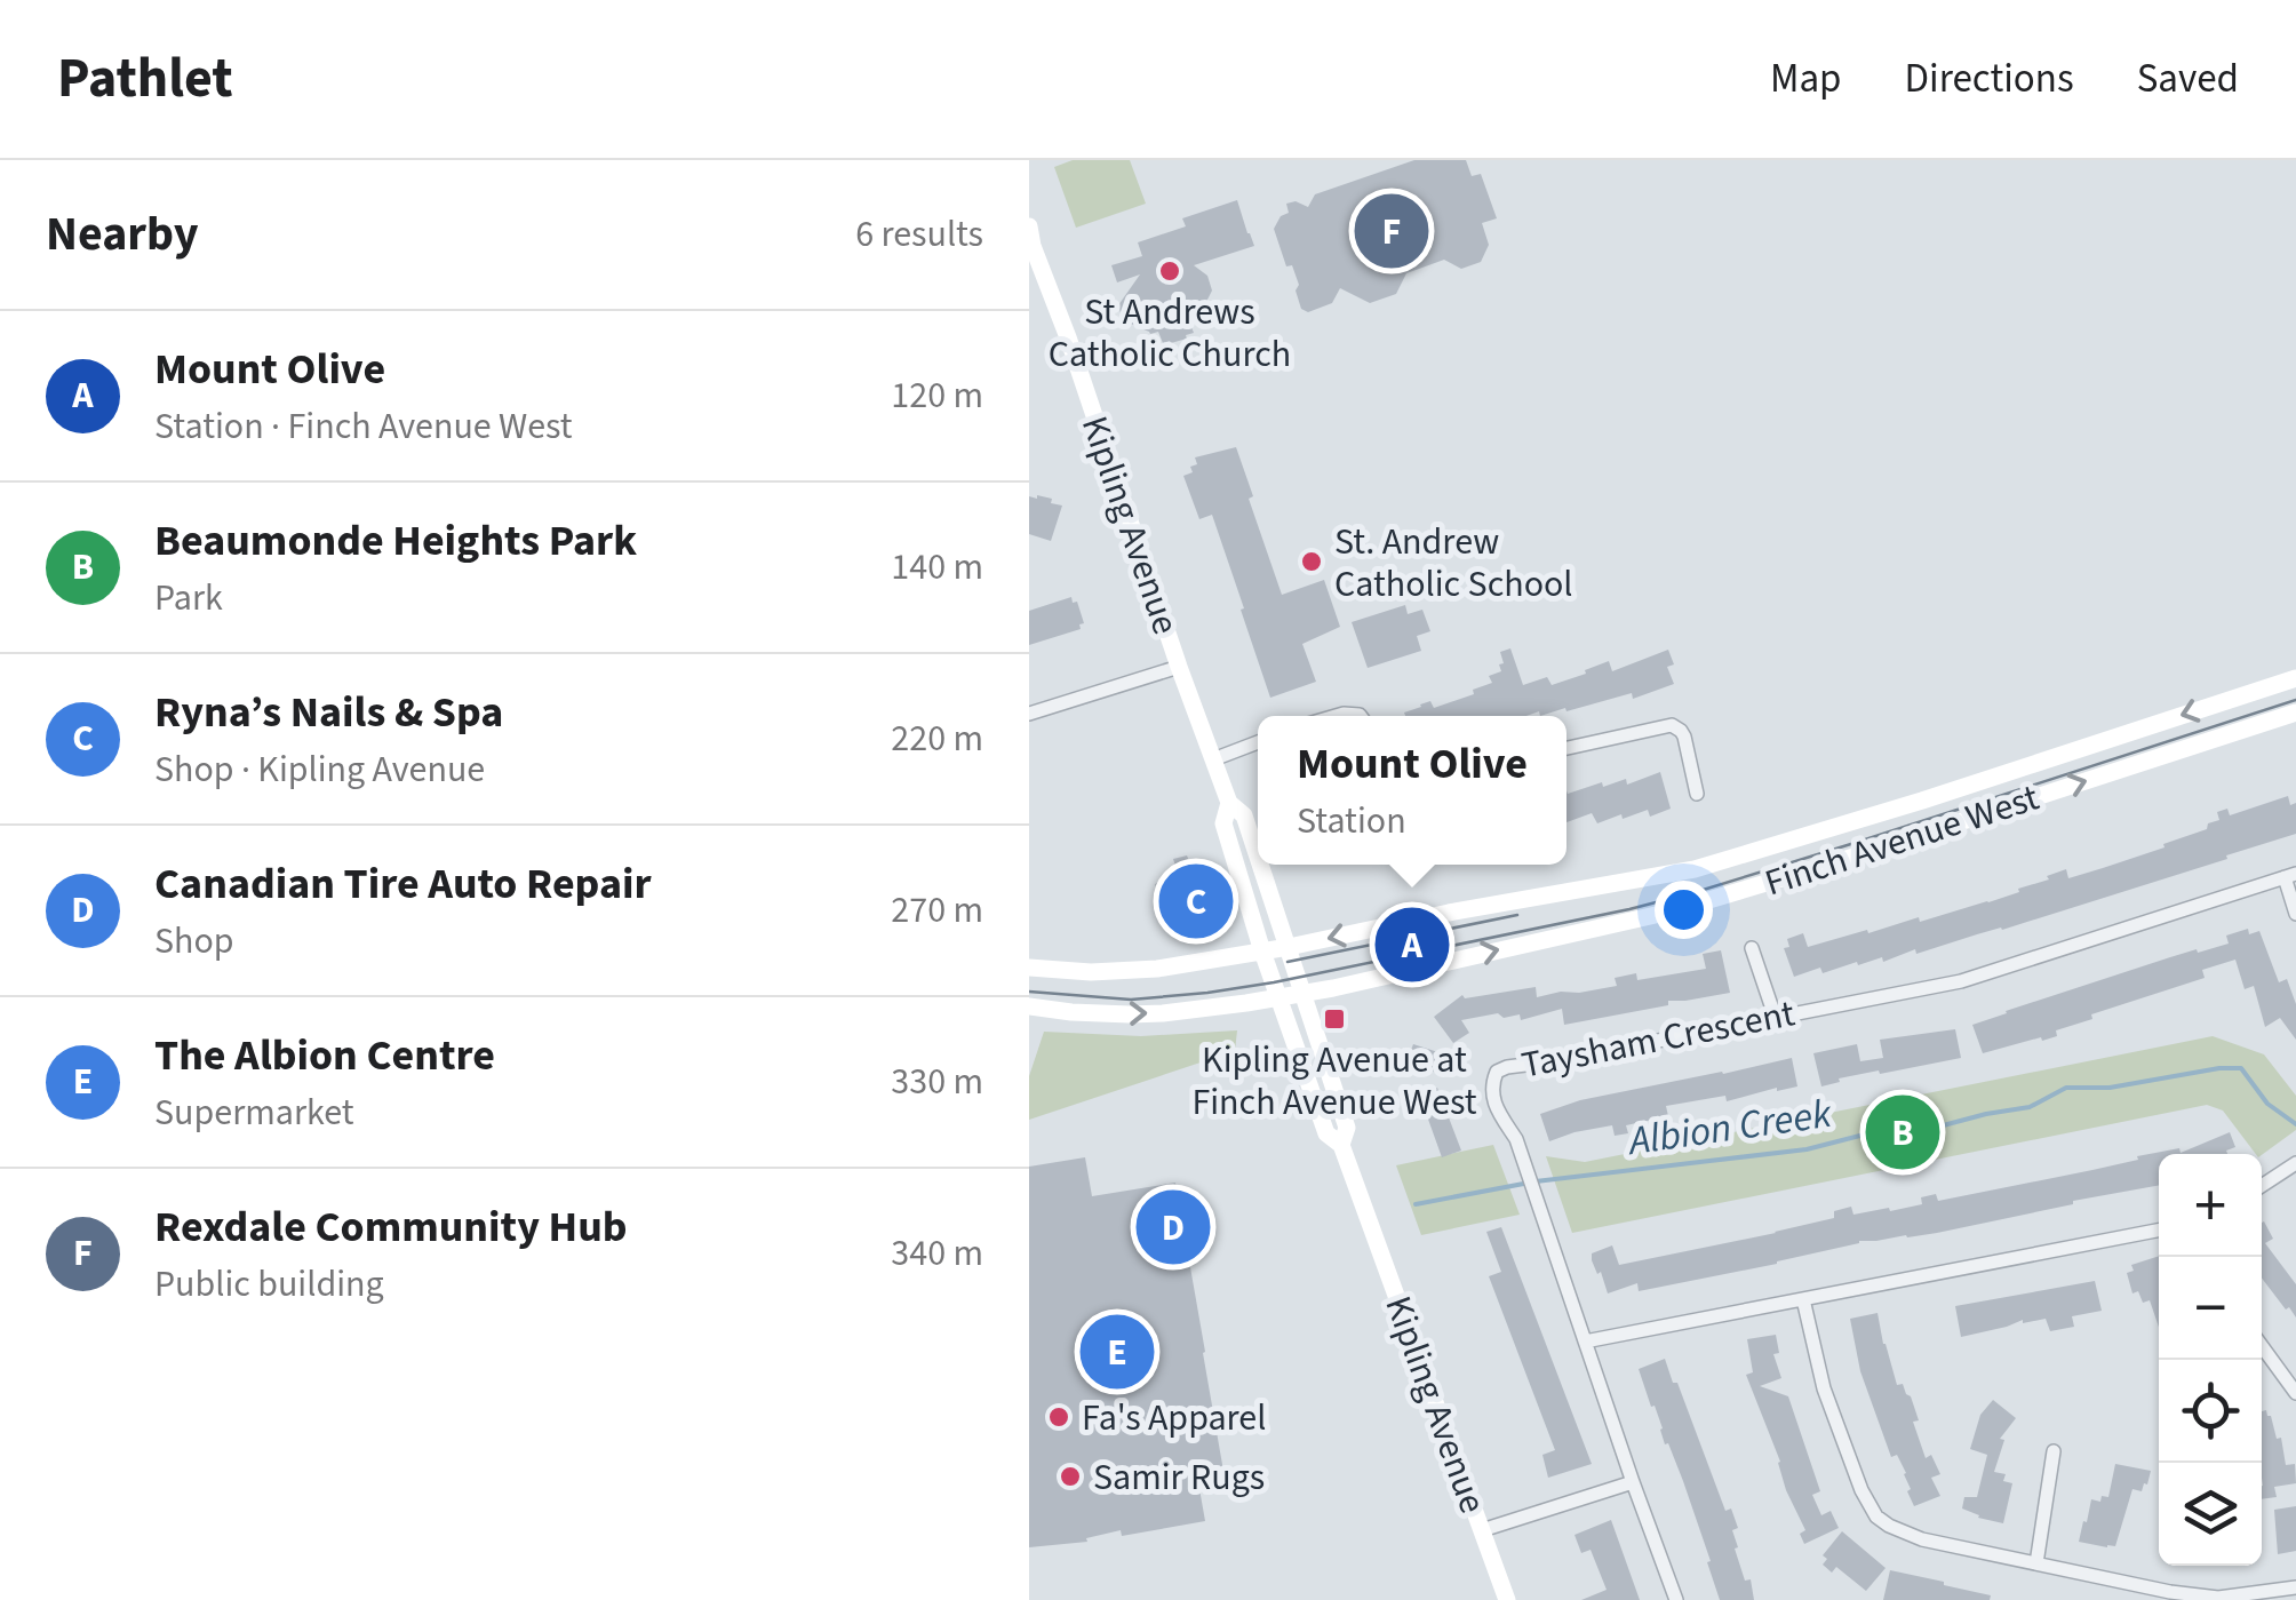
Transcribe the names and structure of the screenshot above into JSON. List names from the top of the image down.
{
  "streets": {
    "main road": ["Kipling Avenue", "Finch Avenue West"],
    "street": ["Taysham Crescent"]
  },
  "crossings": [
    ["Kipling Avenue", "Finch Avenue West"]
  ],
  "water": ["Albion Creek"],
  "places": {
    "other": [
      "St Andrews Catholic Church",
      "St. Andrew Catholic School",
      "Fa's Apparel",
      "Samir Rugs"
    ],
    "transit": ["Kipling Avenue at Finch Avenue West"]
  },
  "page": {
    "header": "Pathlet",
    "nav": ["Map", "Directions", "Saved"],
    "heading": ["Nearby", "6 results"],
    "pins": [
      "F",
      "C",
      "A",
      "B",
      "D",
      "E"
    ],
    "list": [
      {
        "mark": "A",
        "name": "Mount Olive",
        "note": "Station · Finch Avenue West",
        "value": "120 m"
      },
      {
        "mark": "B",
        "name": "Beaumonde Heights Park",
        "note": "Park",
        "value": "140 m"
      },
      {
        "mark": "C",
        "name": "Ryna’s Nails & Spa",
        "note": "Shop · Kipling Avenue",
        "value": "220 m"
      },
      {
        "mark": "D",
        "name": "Canadian Tire Auto Repair",
        "note": "Shop",
        "value": "270 m"
      },
      {
        "mark": "E",
        "name": "The Albion Centre",
        "note": "Supermarket",
        "value": "330 m"
      },
      {
        "mark": "F",
        "name": "Rexdale Community Hub",
        "note": "Public building",
        "value": "340 m"
      }
    ],
    "popup": ["Mount Olive", "Station"],
    "map_buttons": ["+", "−"]
  }
}
